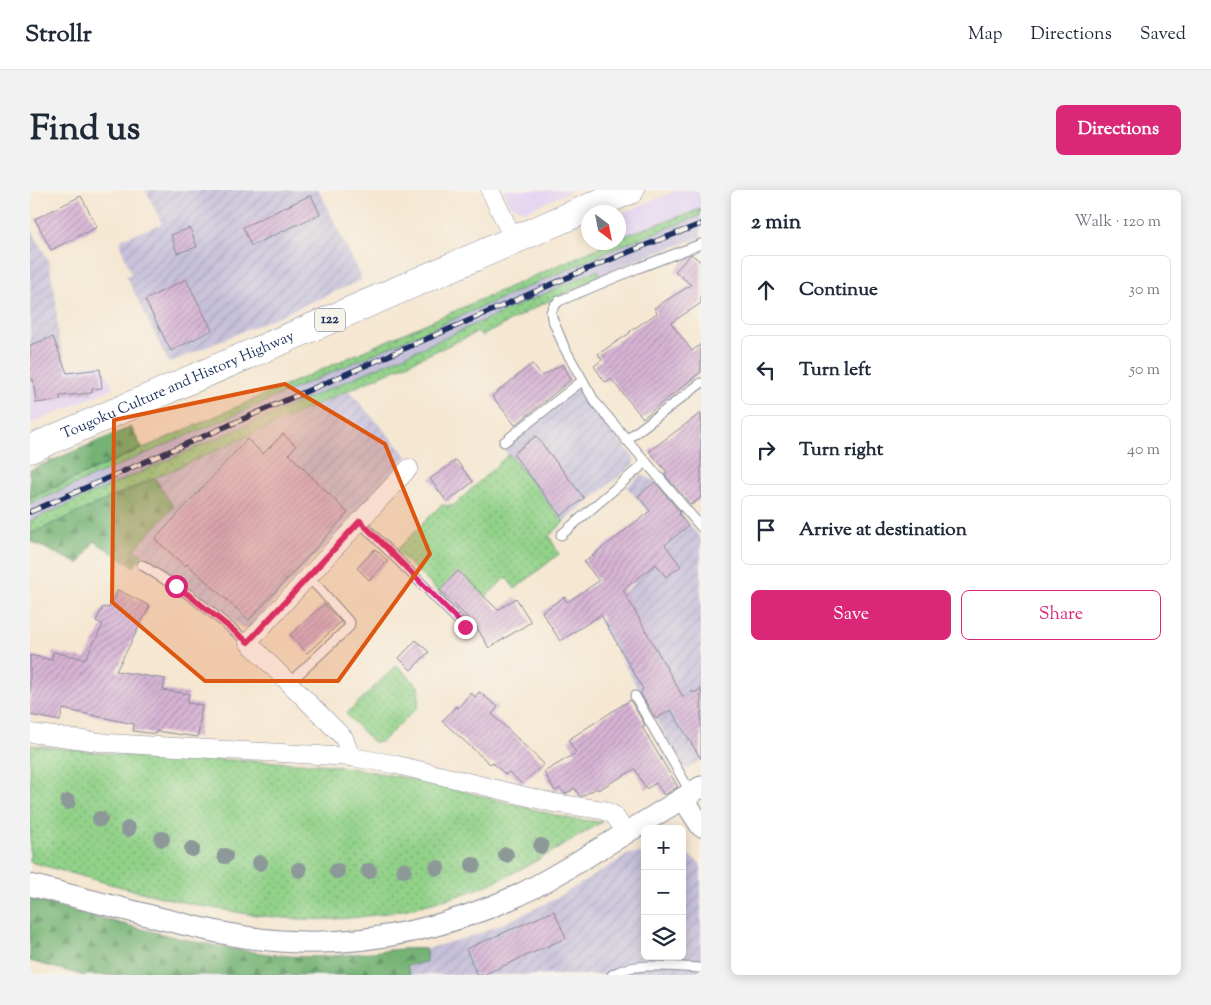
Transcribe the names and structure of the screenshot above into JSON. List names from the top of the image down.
{
  "streets": {
    "highway": ["122", "Tougoku Culture and History Highway"]
  },
  "north": "bottom right",
  "page": {
    "header": "Strollr",
    "nav": ["Map", "Directions", "Saved"],
    "title": "Find us",
    "buttons": [
      "Directions",
      ["Save", "Share"]
    ],
    "heading": ["2 min", "Walk · 120 m"],
    "list": [
      ["Continue", "30 m"],
      ["Turn left", "50 m"],
      ["Turn right", "40 m"],
      "Arrive at destination"
    ],
    "map_buttons": ["+", "−"]
  }
}
